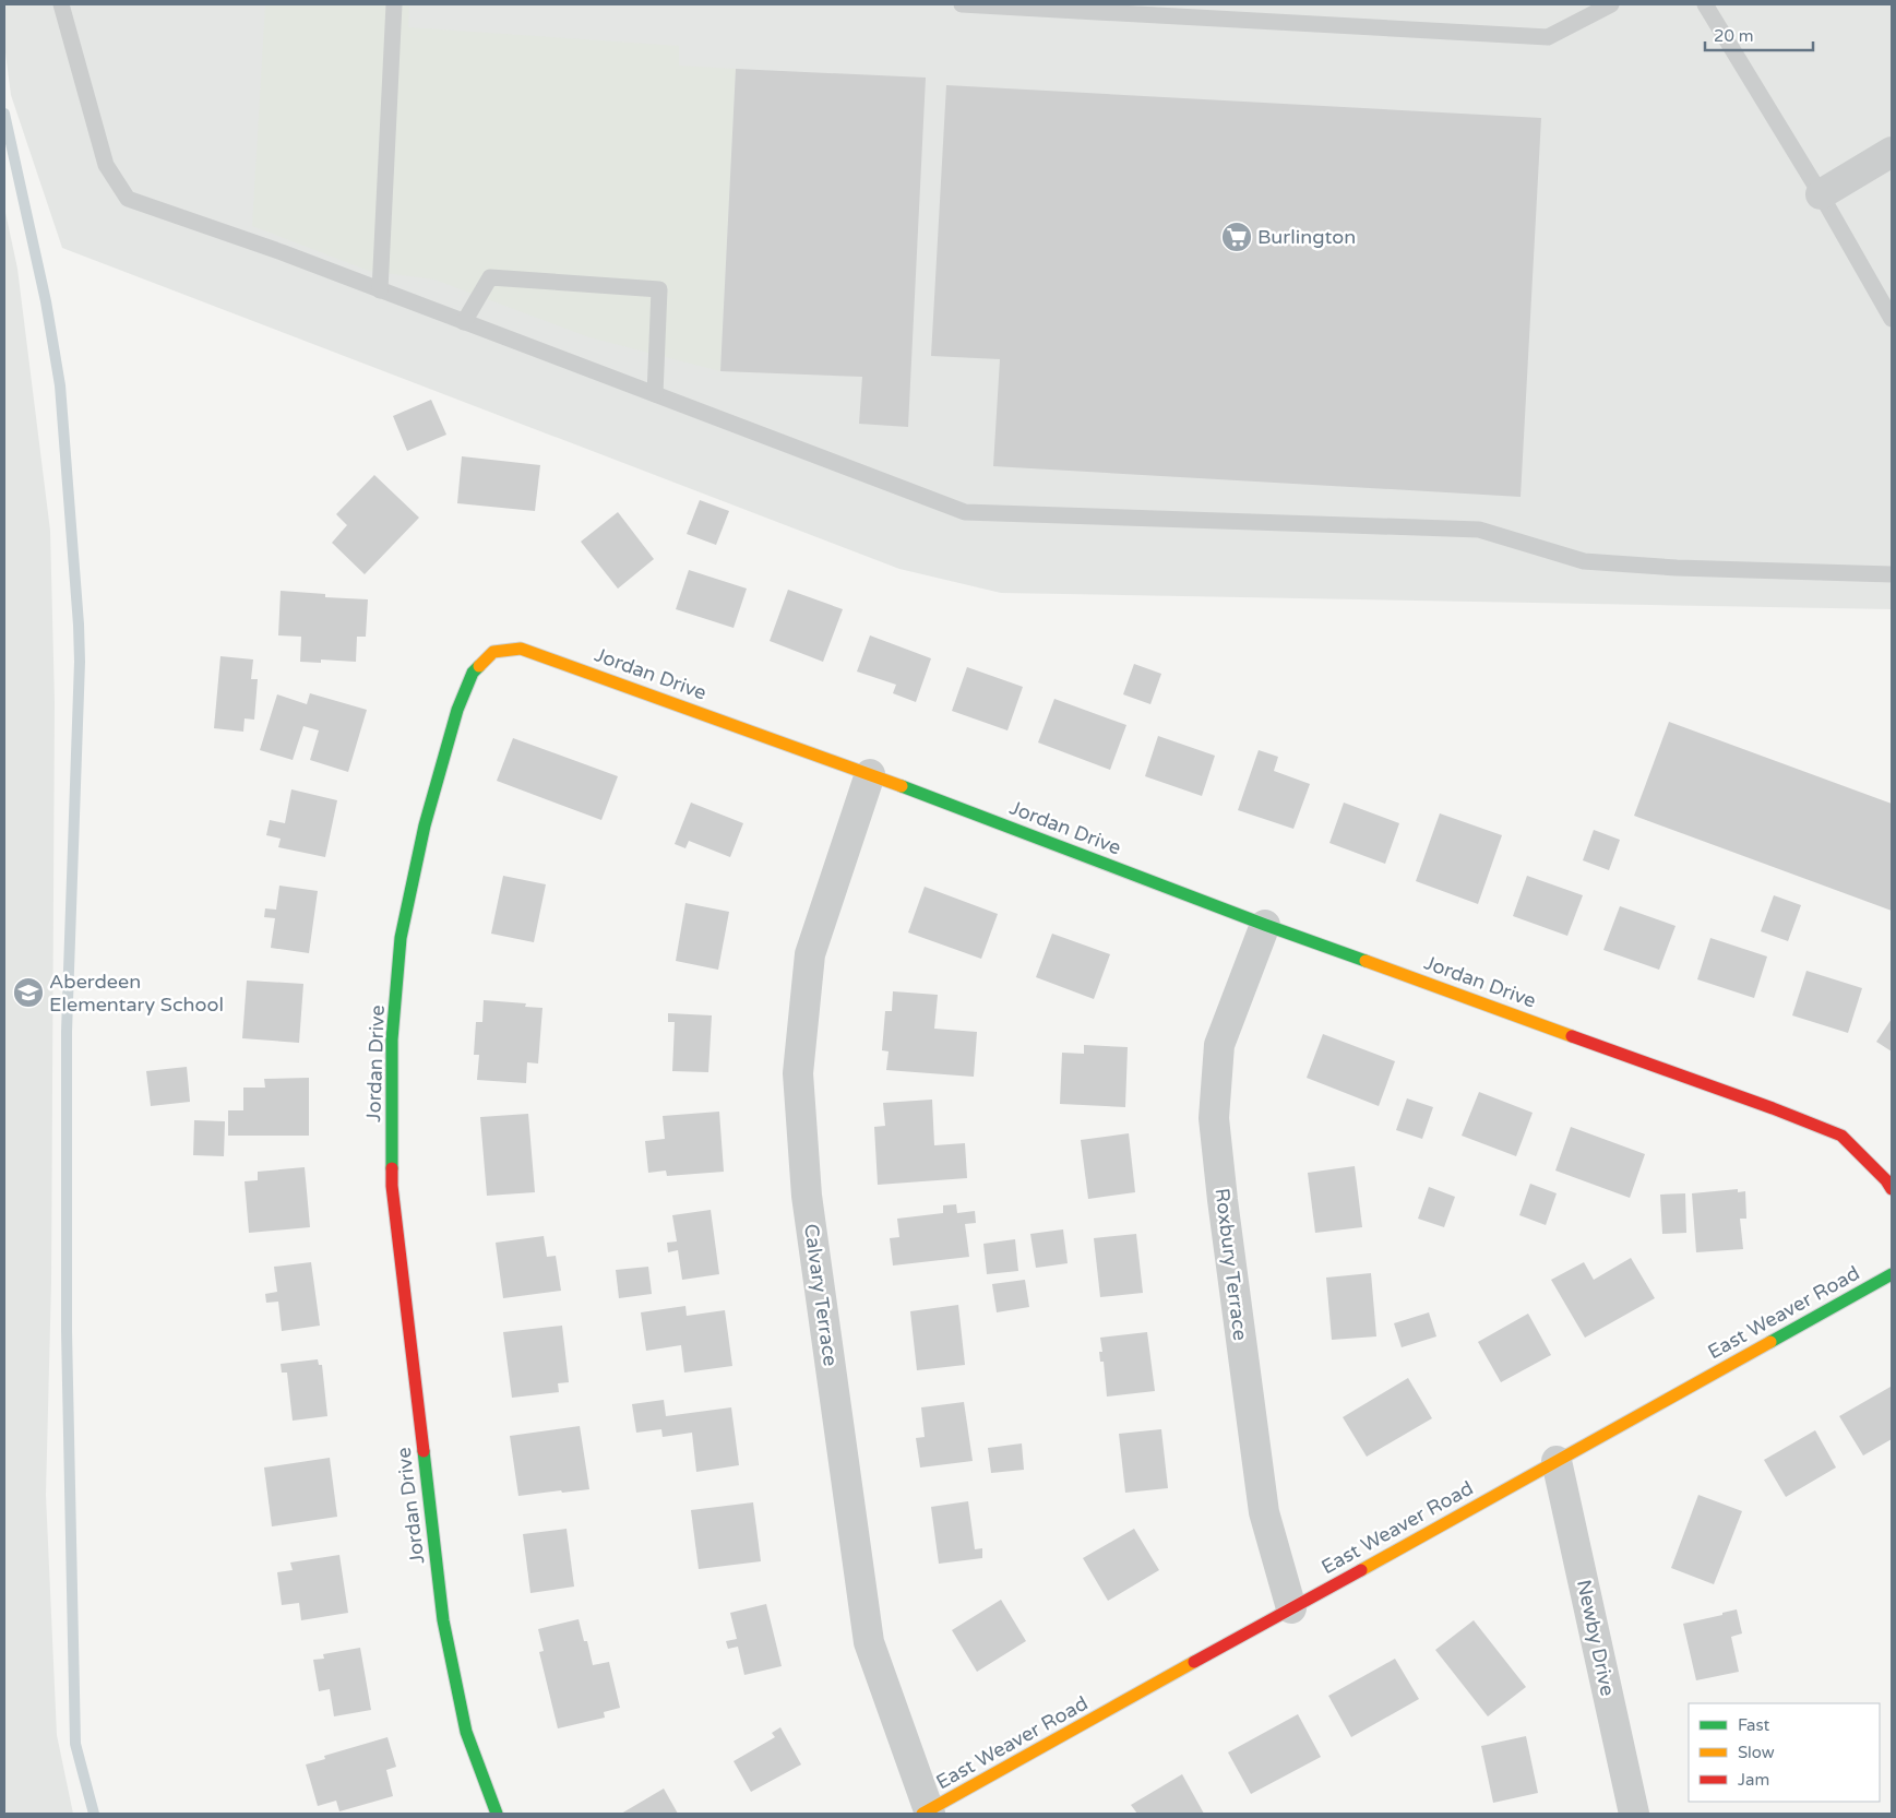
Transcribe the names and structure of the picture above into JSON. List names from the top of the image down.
{
  "streets": {
    "street": [
      "Jordan Drive",
      "Roxbury Terrace",
      "Calvary Terrace",
      "East Weaver Road",
      "Newby Drive"
    ]
  },
  "crossings": [
    ["Jordan Drive", "Roxbury Terrace"],
    ["Jordan Drive", "Calvary Terrace"],
    ["Roxbury Terrace", "East Weaver Road"],
    ["Calvary Terrace", "East Weaver Road"],
    ["East Weaver Road", "Newby Drive"]
  ],
  "places": {
    "supermarket": ["Burlington"],
    "school or university": ["Aberdeen Elementary School"]
  },
  "legend": ["Fast", "Slow", "Jam"],
  "scale_bar": "20 m"
}
